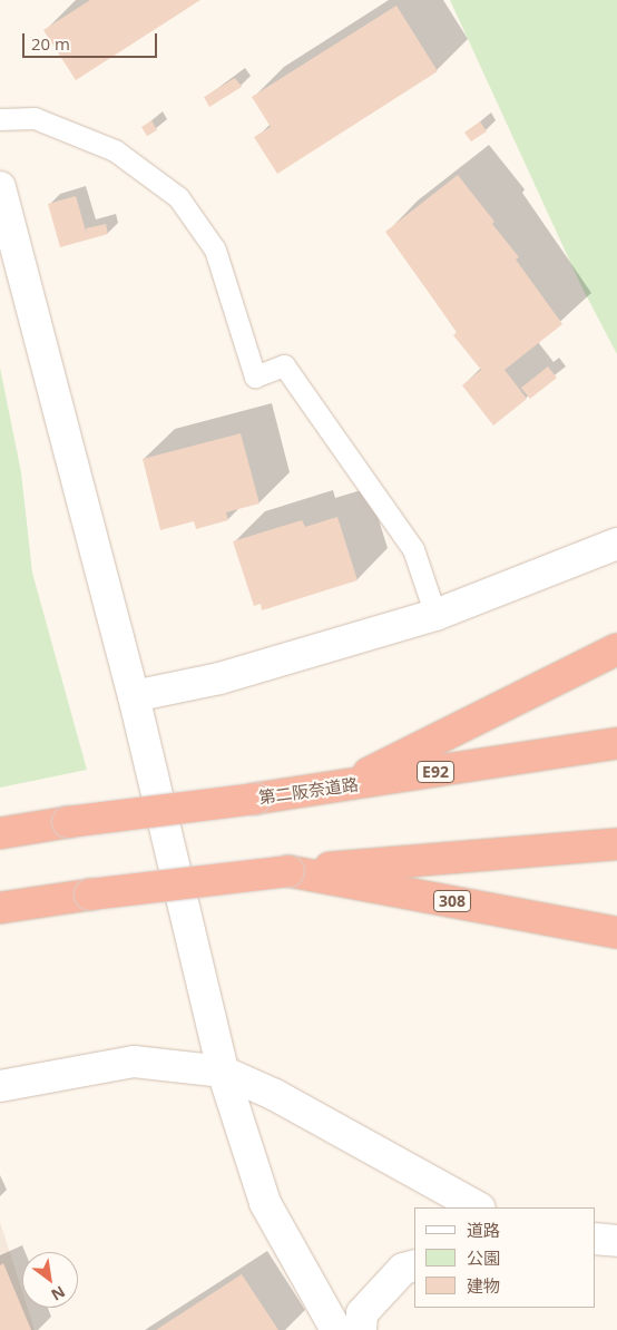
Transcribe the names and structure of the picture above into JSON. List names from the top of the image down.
{
  "streets": {
    "highway": ["E92", "第二阪奈道路", "308"]
  },
  "legend": ["道路", "公園", "建物"],
  "scale_bar": "20 m",
  "north": "bottom right"
}
